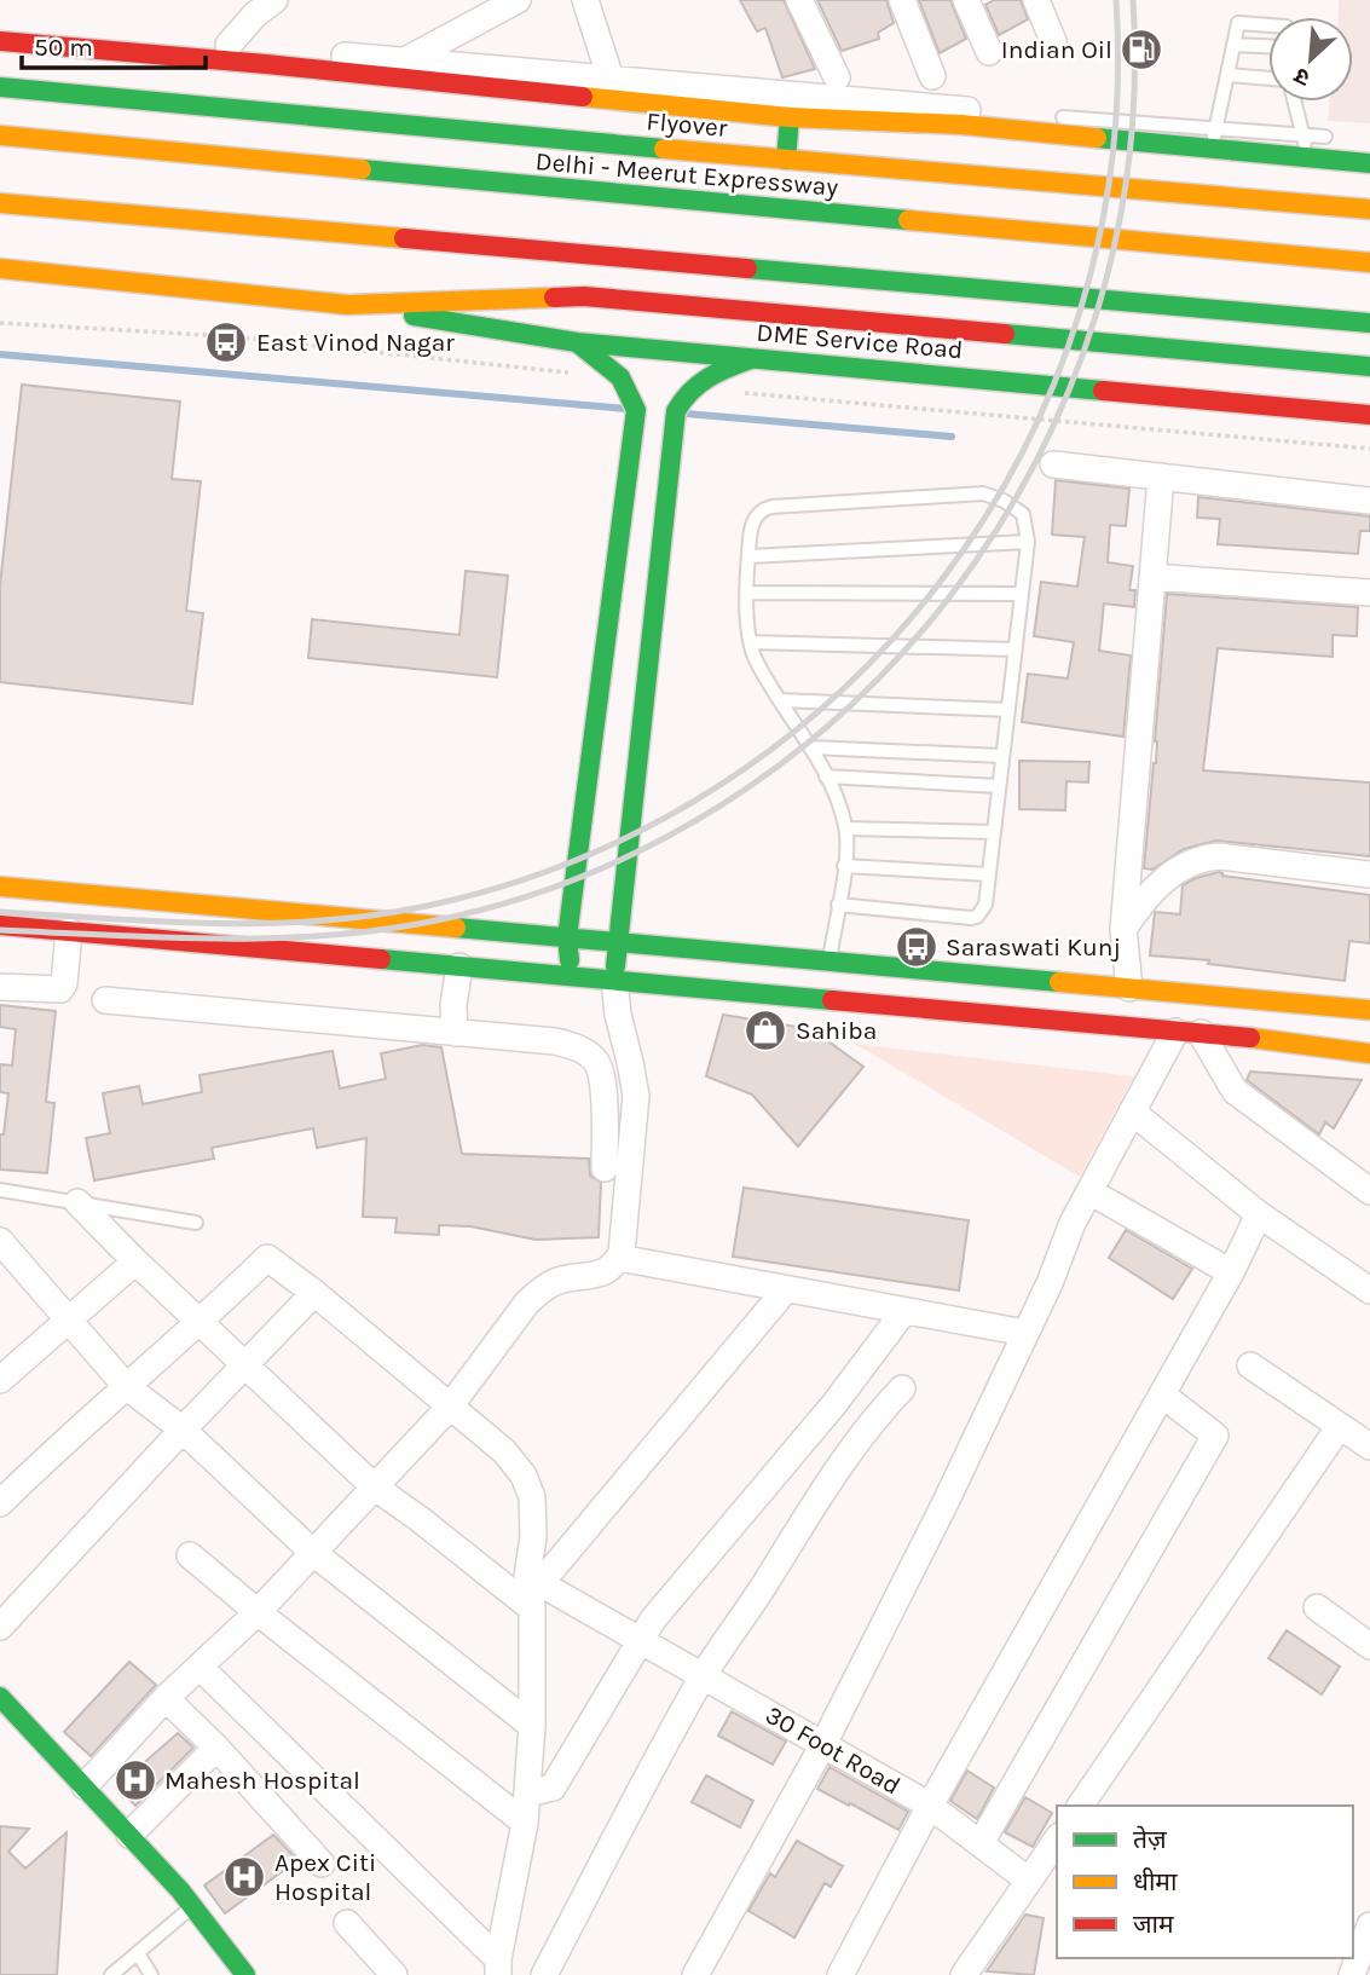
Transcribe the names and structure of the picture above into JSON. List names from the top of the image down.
{
  "streets": {
    "main road": ["Flyover", "Delhi - Meerut Expressway", "DME Service Road"],
    "street": ["30 Foot Road"]
  },
  "places": {
    "fuel station": ["Indian Oil"],
    "bus stop": ["East Vinod Nagar", "Saraswati Kunj"],
    "shop": ["Sahiba"],
    "hospital": ["Mahesh Hospital", "Apex Citi Hospital"]
  },
  "legend": ["तेज़", "धीमा", "जाम"],
  "scale_bar": "50 m",
  "north": "bottom left"
}
